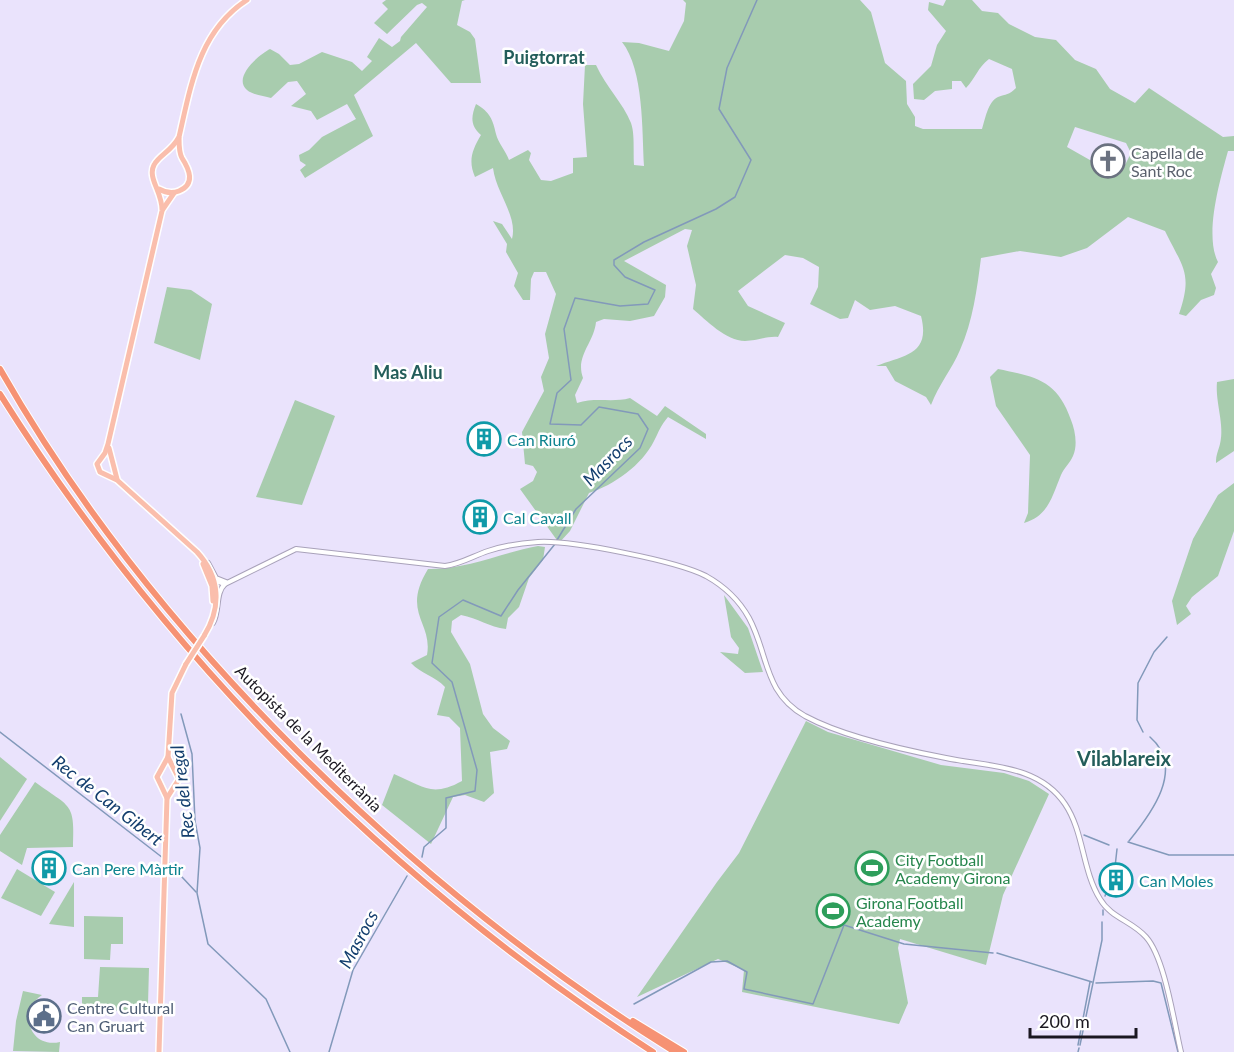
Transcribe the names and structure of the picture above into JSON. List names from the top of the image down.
{
  "streets": {
    "highway": ["Autopista de la Mediterrània"]
  },
  "districts": ["Puigtorrat", "Mas Aliu", "Vilablareix"],
  "water": ["Masrocs", "Rec del regal", "Rec de Can Gibert"],
  "places": {
    "church": ["Capella de Sant Roc"],
    "building": [
      "Can Riuró",
      "Cal Cavall",
      "Can Pere Màrtir",
      "Can Moles"
    ],
    "sports": ["City Football Academy Girona", "Girona Football Academy"],
    "public building": ["Centre Cultural Can Gruart"]
  },
  "scale_bar": "200 m"
}
